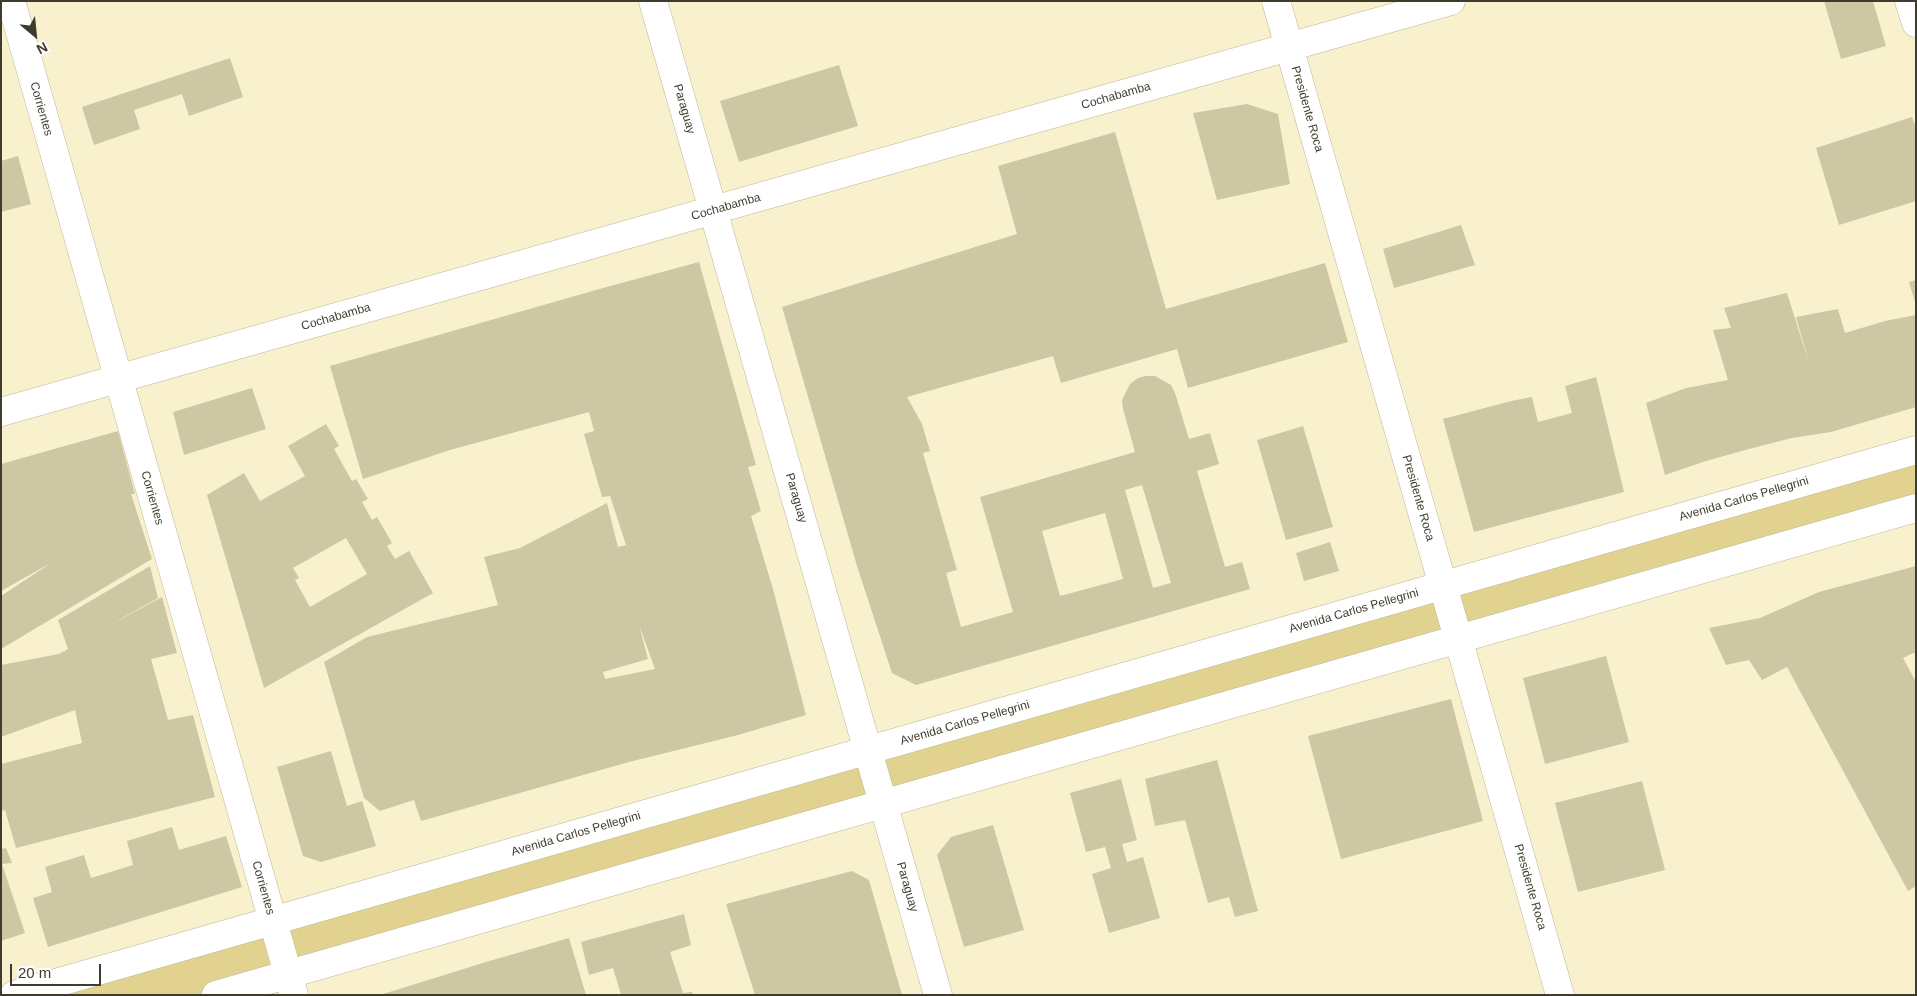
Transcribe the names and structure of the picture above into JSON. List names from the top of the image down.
{
  "streets": {
    "main road": [
      "Cochabamba",
      "Corrientes",
      "Paraguay",
      "Presidente Roca",
      "Avenida Carlos Pellegrini"
    ]
  },
  "crossings": [
    ["Cochabamba", "Corrientes"],
    ["Cochabamba", "Paraguay"],
    ["Cochabamba", "Presidente Roca"],
    ["Corrientes", "Avenida Carlos Pellegrini"],
    ["Paraguay", "Avenida Carlos Pellegrini"],
    ["Presidente Roca", "Avenida Carlos Pellegrini"]
  ],
  "scale_bar": "20 m",
  "north": "bottom right"
}
